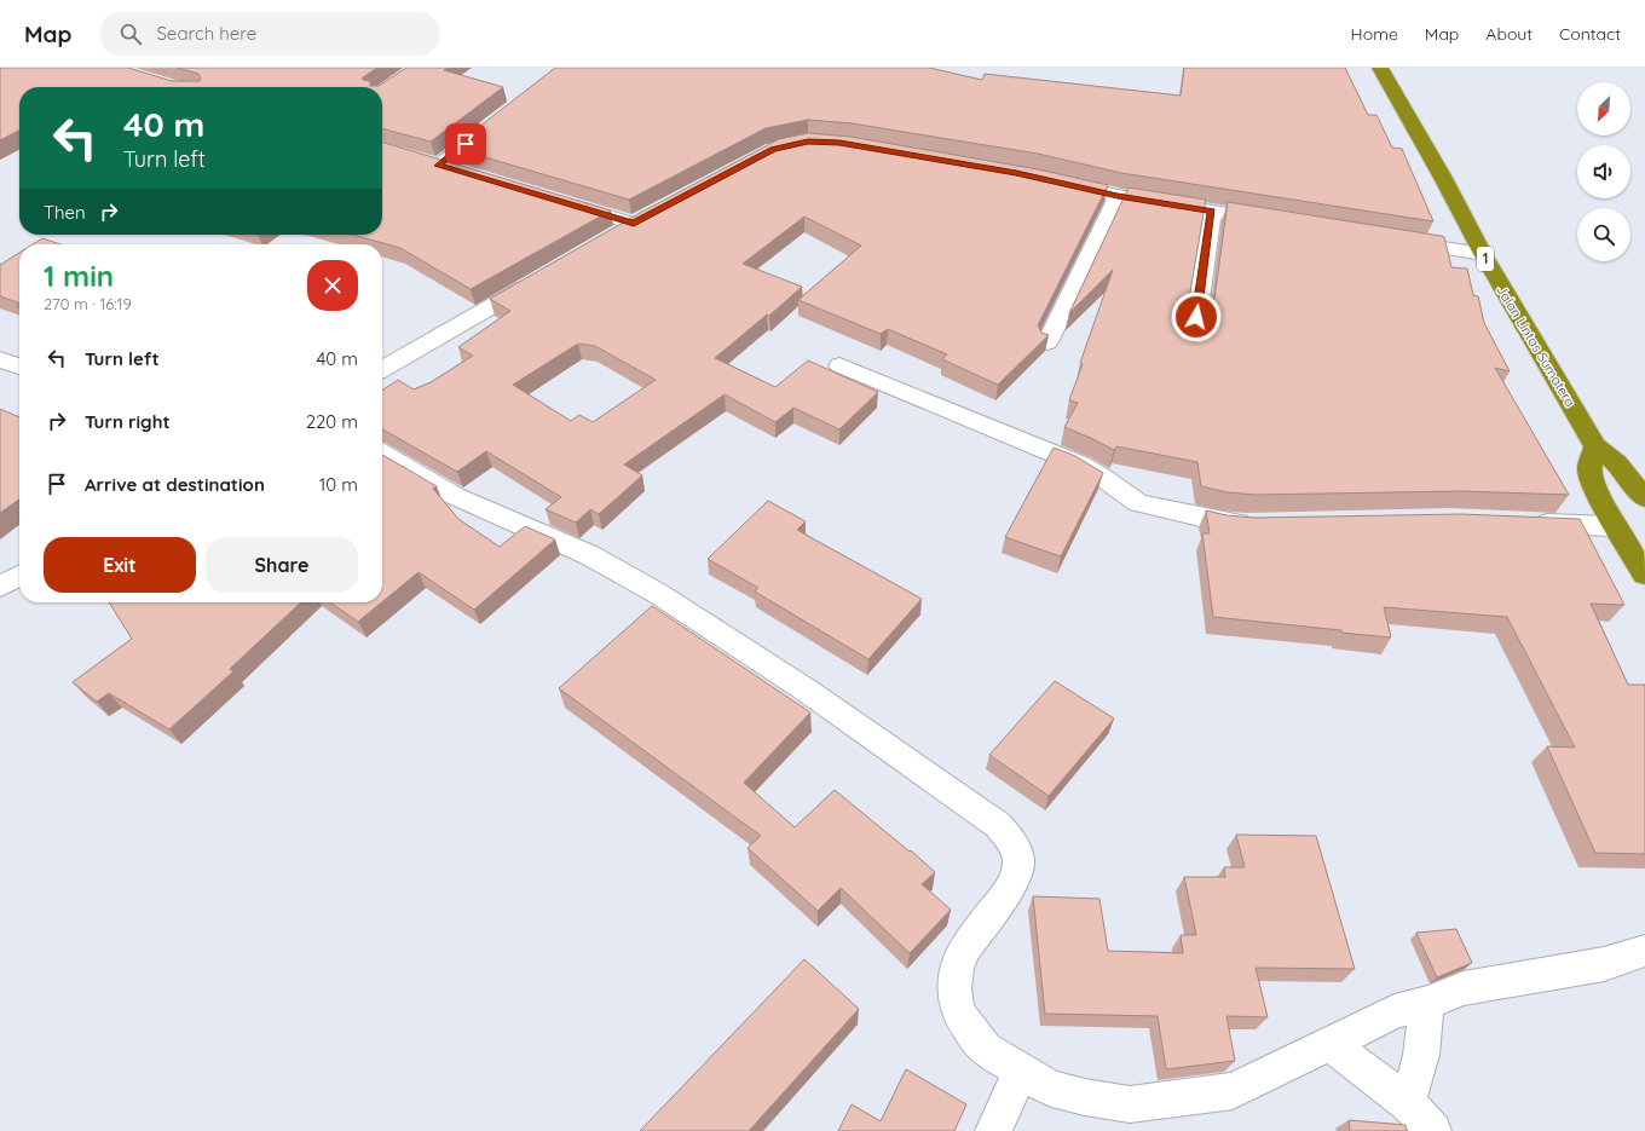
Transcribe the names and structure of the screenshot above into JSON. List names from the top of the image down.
{
  "streets": {
    "highway": ["1", "Jalan Lintas Sumatera"]
  },
  "north": "bottom left",
  "page": {
    "header": "Map",
    "search": "Search here",
    "nav": [
      "Home",
      "Map",
      "About",
      "Contact"
    ],
    "turn": ["40 m", "Turn left"],
    "then": "Then",
    "heading": ["1 min", "270 m · 16:19"],
    "list": [
      {
        "name": "Turn left",
        "value": "40 m"
      },
      {
        "name": "Turn right",
        "value": "220 m"
      },
      {
        "name": "Arrive at destination",
        "value": "10 m"
      }
    ],
    "buttons": ["Exit", "Share"]
  }
}
